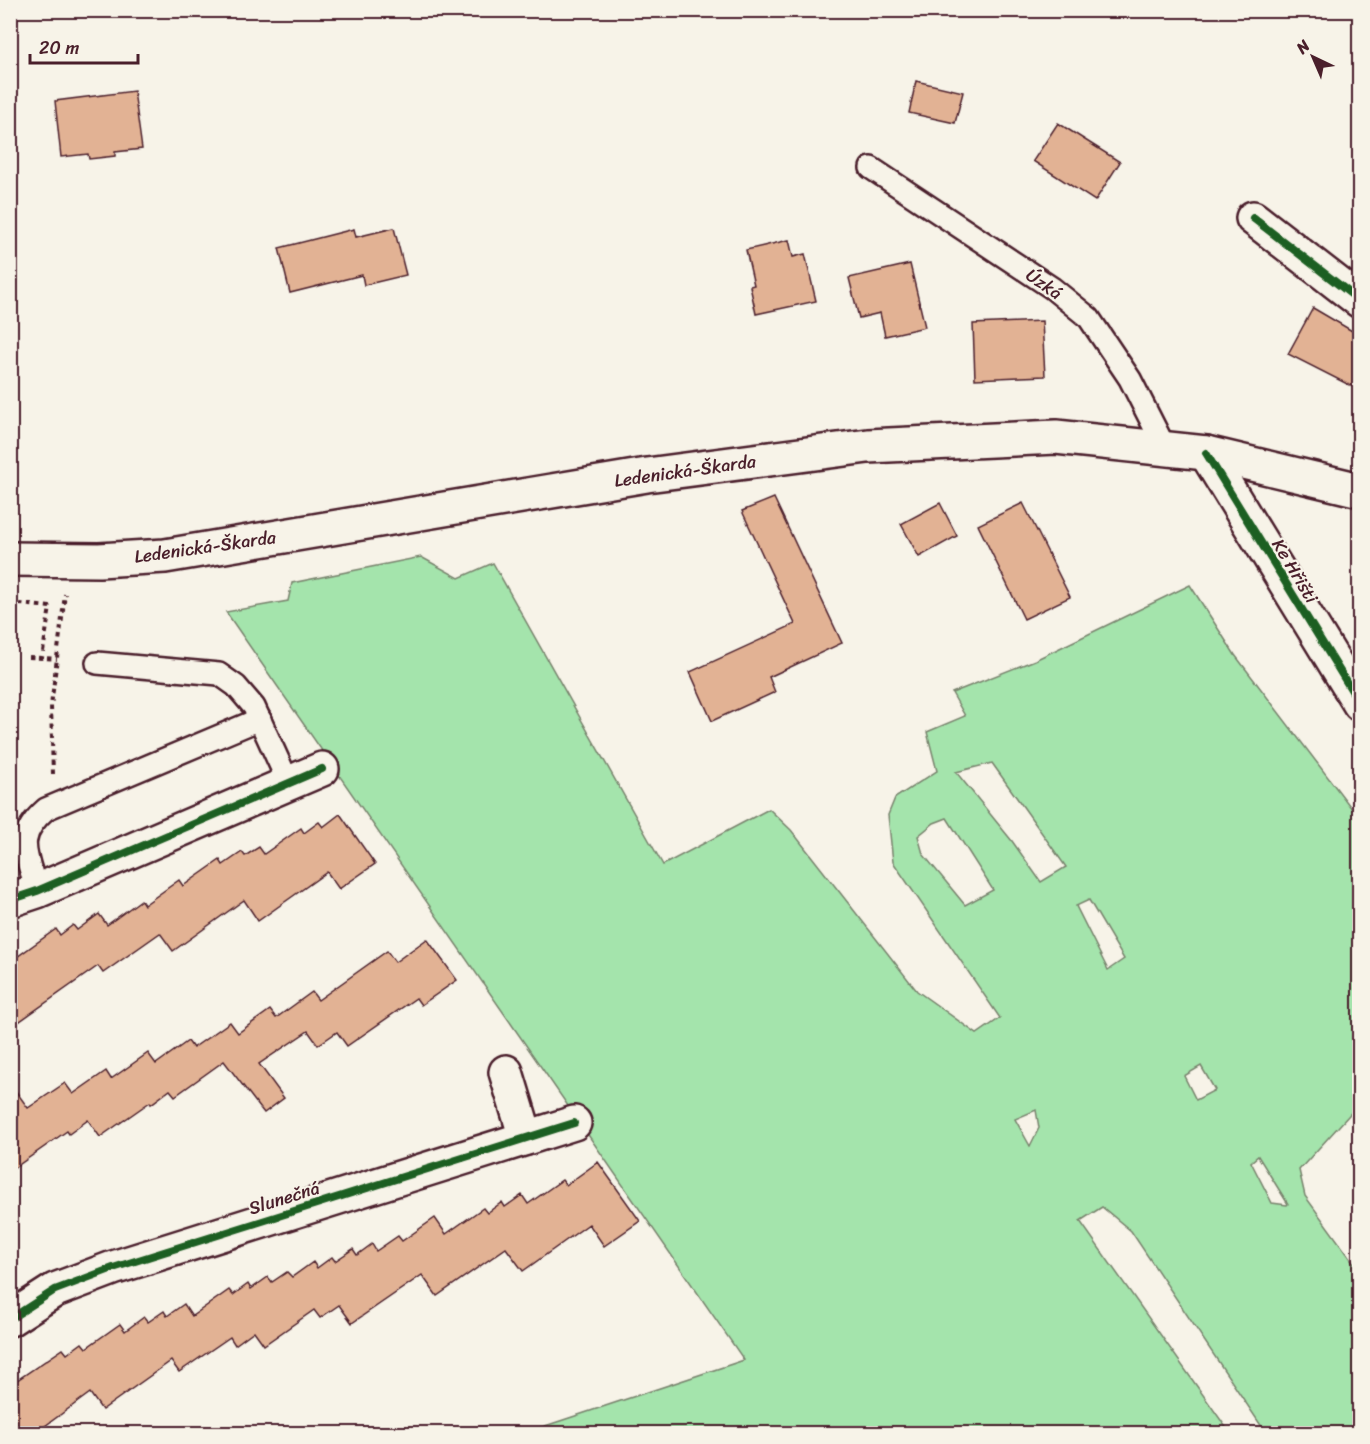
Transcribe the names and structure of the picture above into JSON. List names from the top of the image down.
{
  "streets": {
    "street": ["Ledenická-Škarda", "Ke Hřišti", "Slunečná"],
    "lane": ["Úzká"]
  },
  "crossings": [
    ["Úzká", "Ledenická-Škarda"],
    ["Ledenická-Škarda", "Ke Hřišti"]
  ],
  "scale_bar": "20 m",
  "north": "top left"
}
